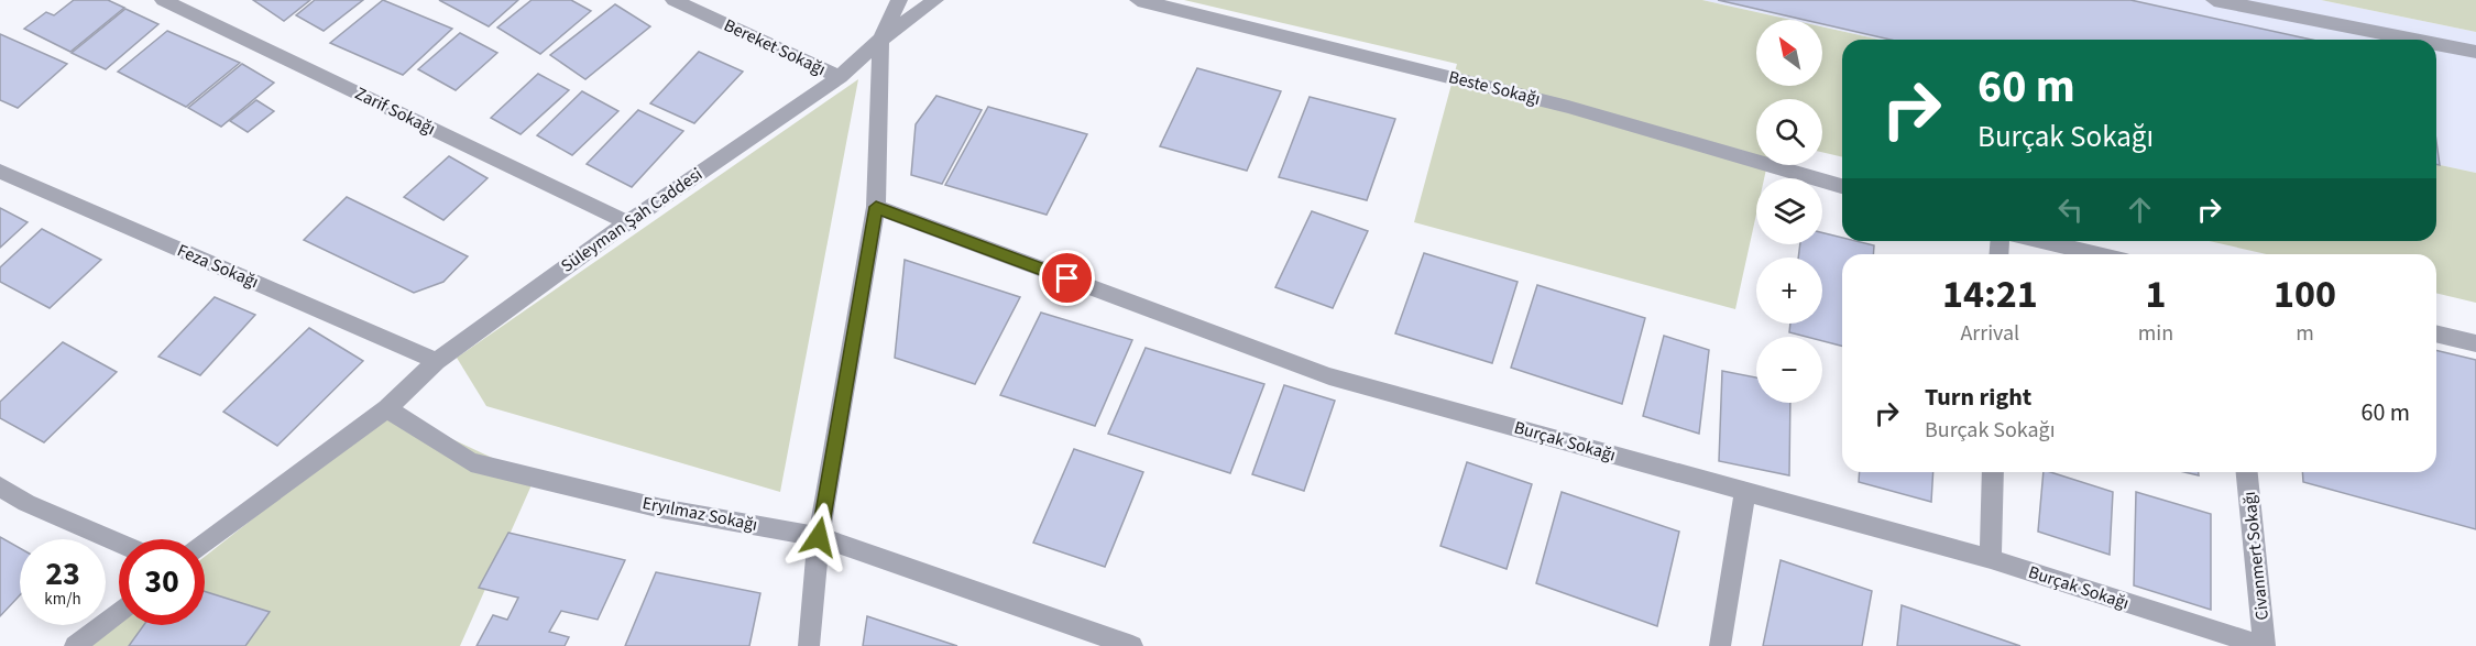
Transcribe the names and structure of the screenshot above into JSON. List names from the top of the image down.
{
  "streets": {
    "street": [
      "Bereket Sokağı",
      "Beste Sokağı",
      "Zarif Sokağı",
      "Süleyman Şah Caddesi",
      "Feza Sokağı",
      "Burçak Sokağı",
      "Eryılmaz Sokağı",
      "Civanmert Sokağı"
    ]
  },
  "crossings": [
    ["Bereket Sokağı", "Süleyman Şah Caddesi"],
    ["Zarif Sokağı", "Süleyman Şah Caddesi"],
    ["Süleyman Şah Caddesi", "Feza Sokağı"],
    ["Süleyman Şah Caddesi", "Eryılmaz Sokağı"],
    ["Burçak Sokağı", "Civanmert Sokağı"]
  ],
  "north": "top left",
  "page": {
    "map_buttons": ["+", "−"],
    "turn": ["60 m", "Burçak Sokağı"],
    "eta": [
      "14:21",
      "Arrival",
      "1",
      "min",
      "100",
      "m"
    ],
    "list": [
      {
        "name": "Turn right",
        "note": "Burçak Sokağı",
        "value": "60 m"
      }
    ],
    "speed": "23 km/h",
    "limit": "30"
  }
}
